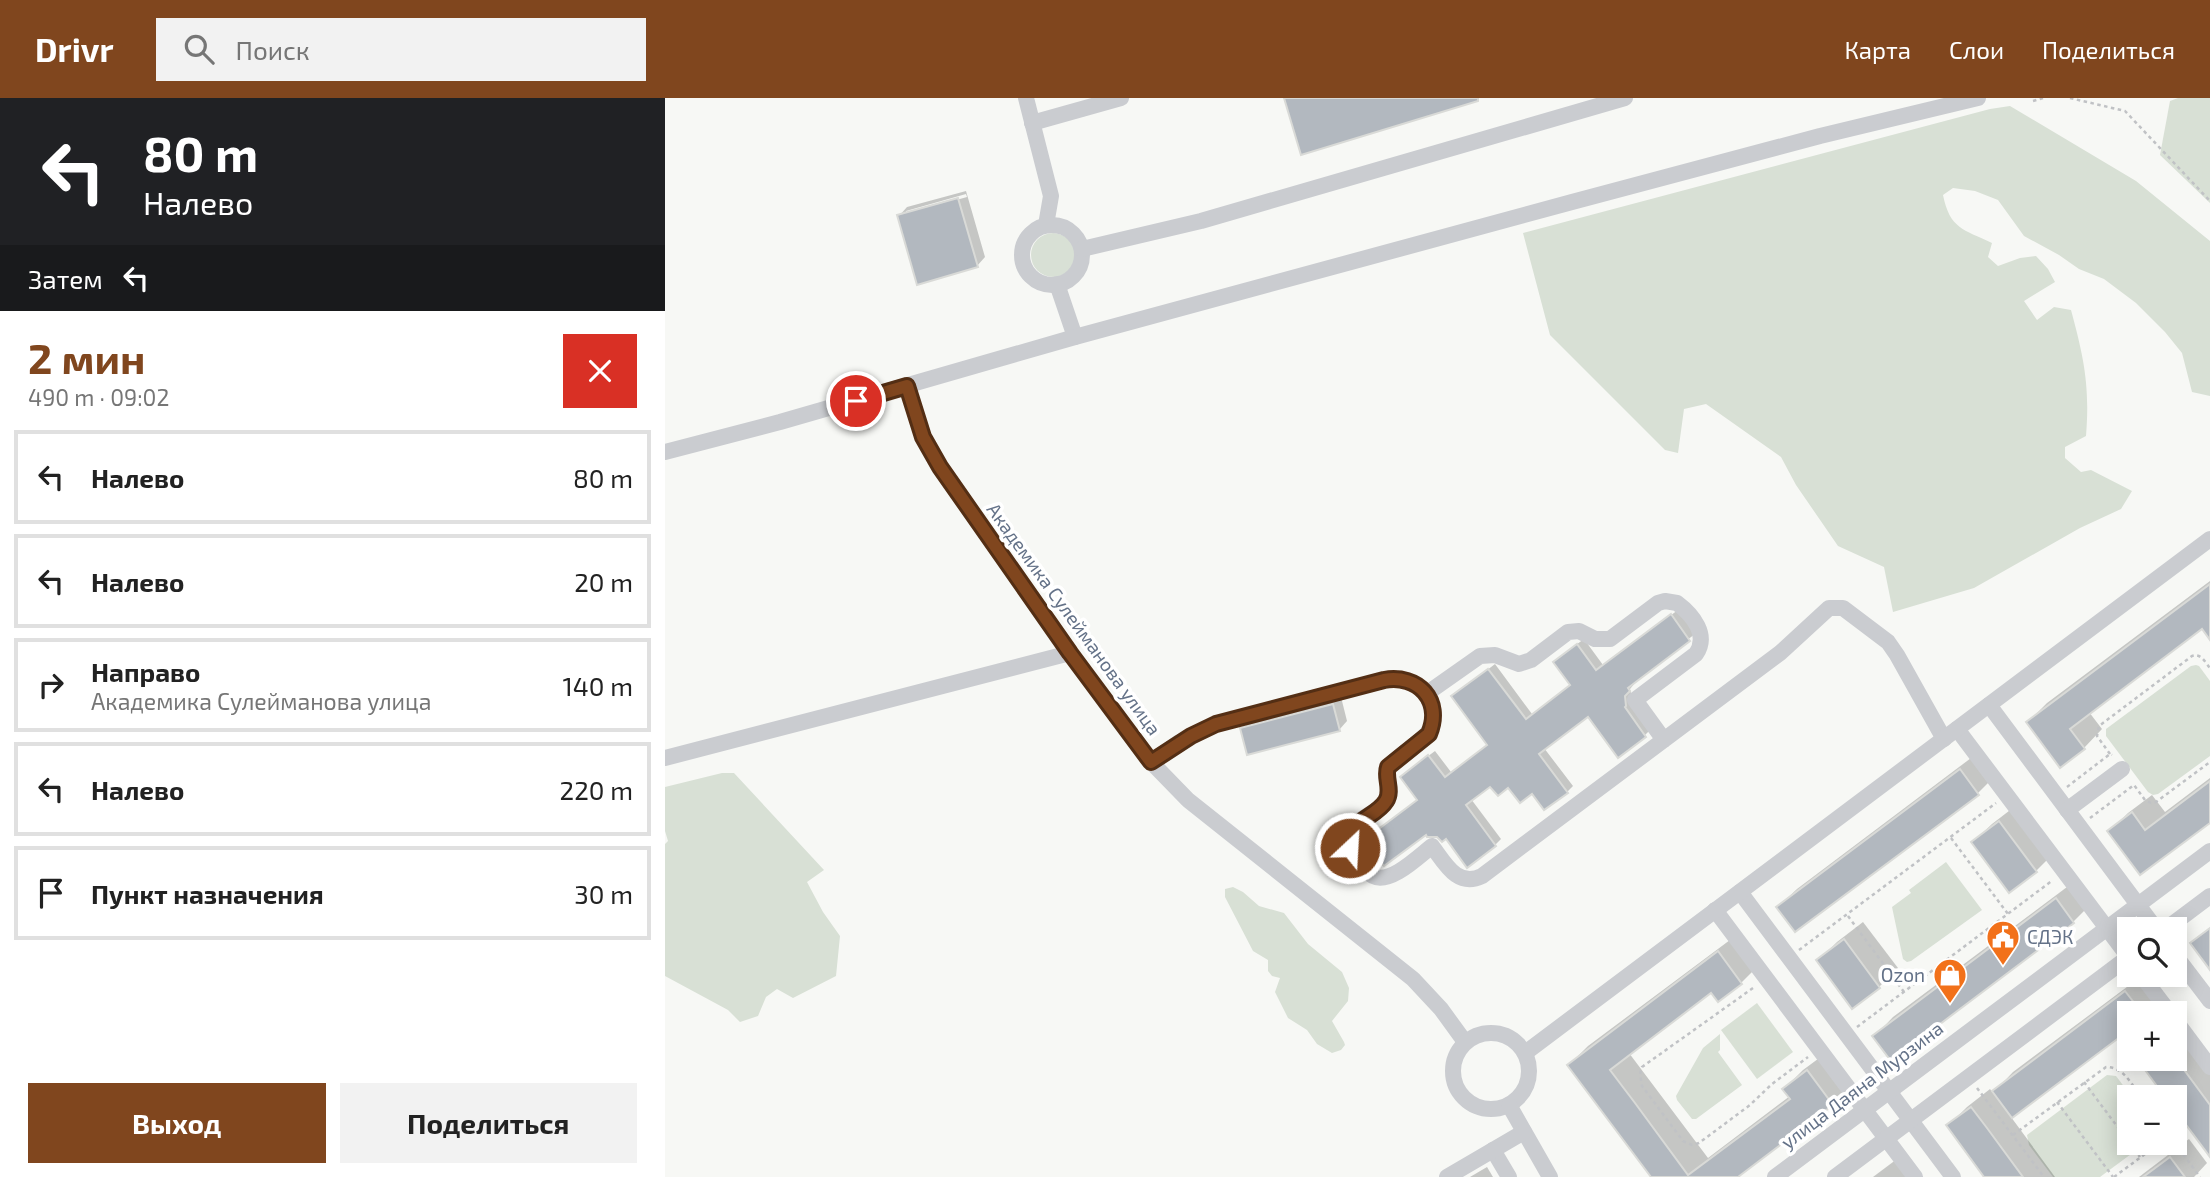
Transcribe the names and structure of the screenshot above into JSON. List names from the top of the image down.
{
  "streets": {
    "street": ["Академика Сулейманова улица", "улица Даяна Мурзина"]
  },
  "places": {
    "public building": ["СДЭК"],
    "shop": ["Ozon"]
  },
  "page": {
    "header": "Drivr",
    "search": "Поиск",
    "nav": ["Карта", "Слои", "Поделиться"],
    "turn": ["80 m", "Налево"],
    "then": "Затем",
    "heading": ["2 мин", "490 m · 09:02"],
    "list": [
      {
        "name": "Налево",
        "value": "80 m"
      },
      {
        "name": "Налево",
        "value": "20 m"
      },
      {
        "name": "Направо",
        "note": "Академика Сулейманова улица",
        "value": "140 m"
      },
      {
        "name": "Налево",
        "value": "220 m"
      },
      {
        "name": "Пункт назначения",
        "value": "30 m"
      }
    ],
    "map_buttons": ["+", "−"],
    "buttons": ["Выход", "Поделиться"]
  }
}
